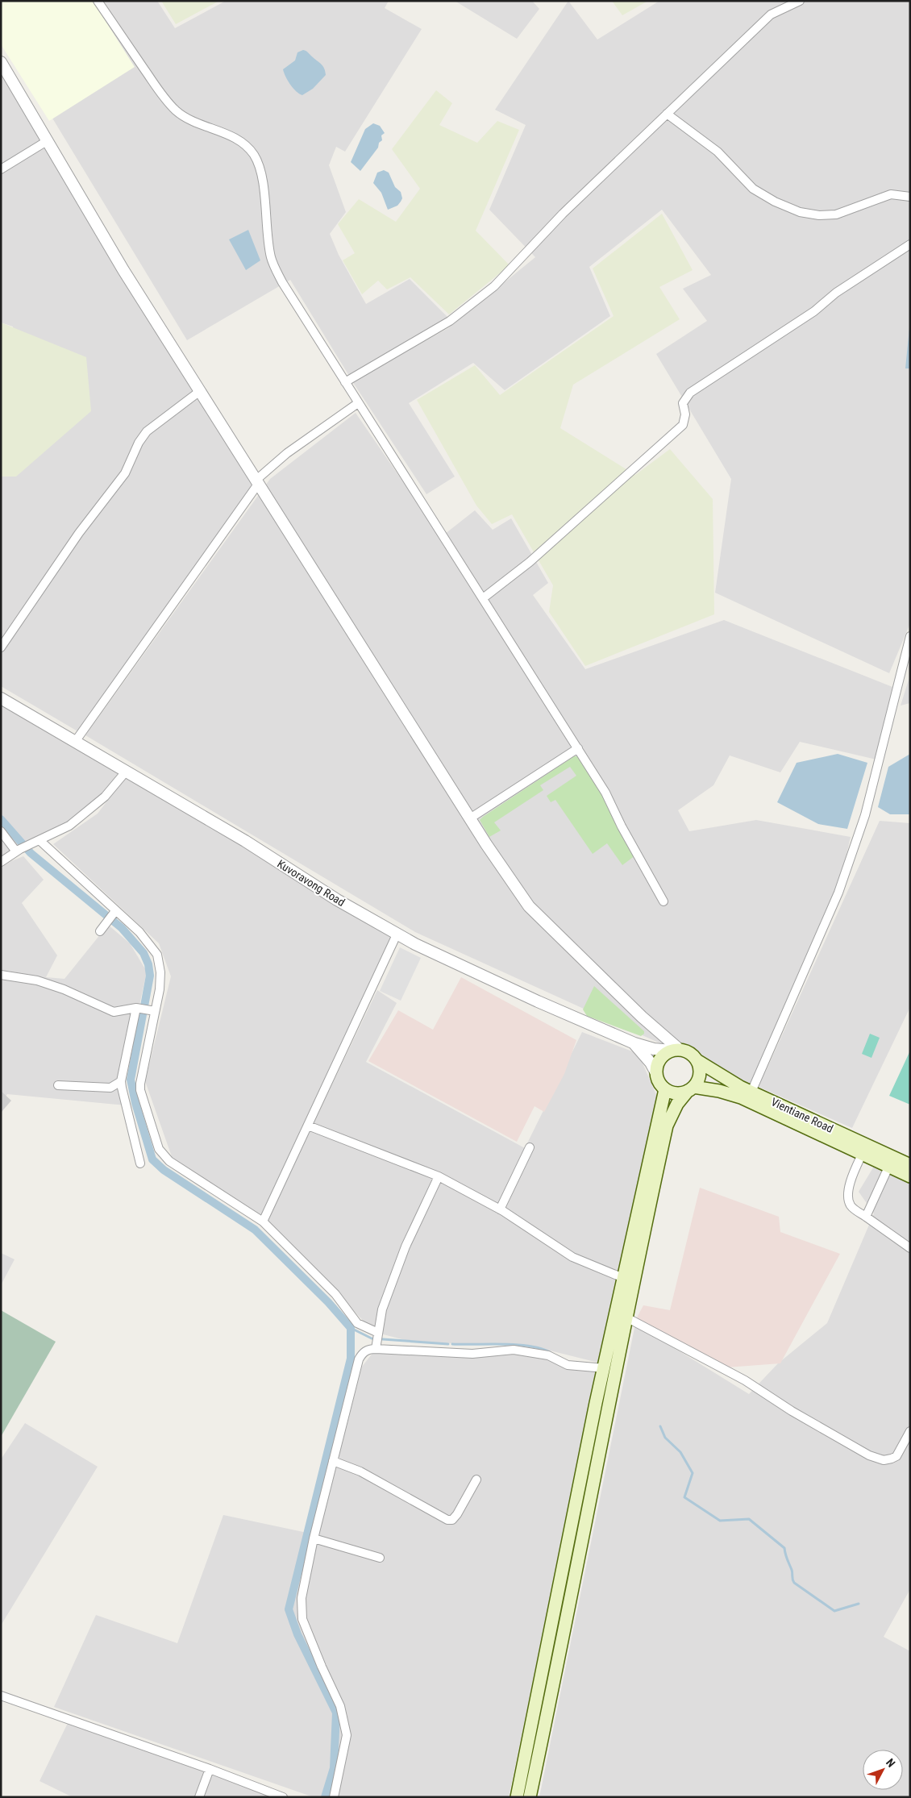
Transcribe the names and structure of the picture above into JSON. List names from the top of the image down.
{
  "streets": {
    "main road": ["Vientiane Road"],
    "street": ["Kuvoravong Road"]
  },
  "crossings": [
    ["Kuvoravong Road", "Vientiane Road"]
  ],
  "north": "top right"
}
